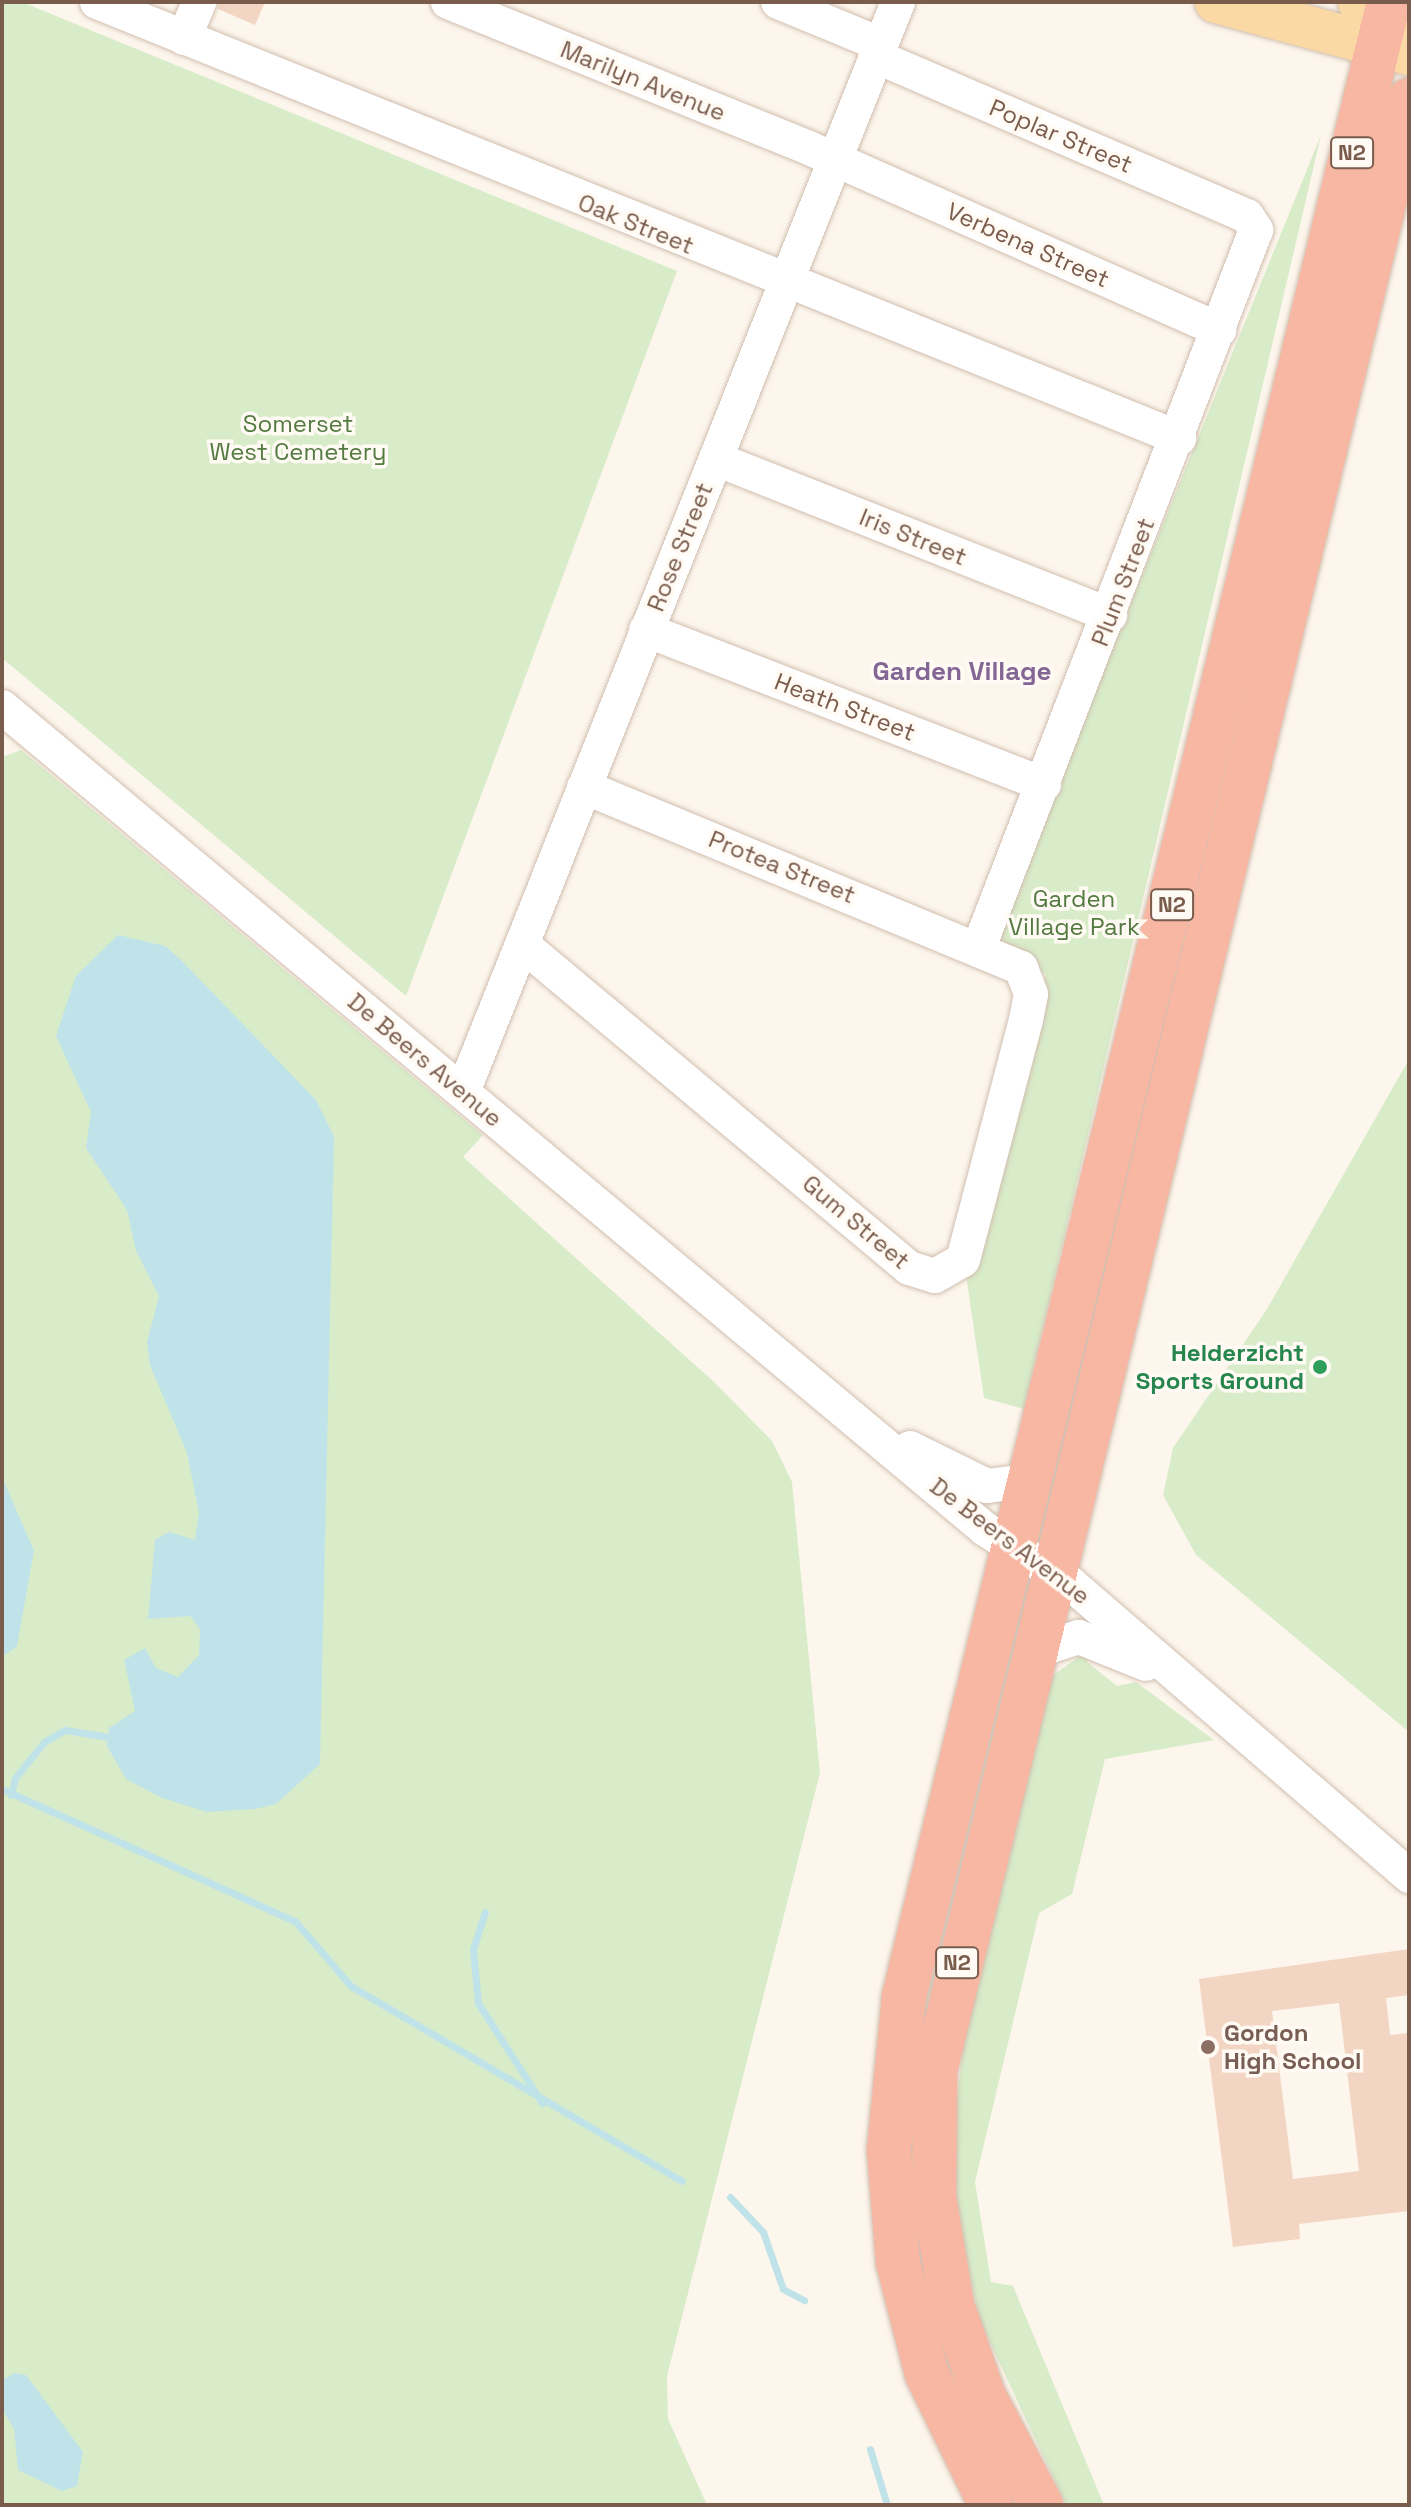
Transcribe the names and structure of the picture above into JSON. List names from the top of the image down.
{
  "streets": {
    "highway": ["N2"],
    "street": [
      "Marilyn Avenue",
      "Poplar Street",
      "Oak Street",
      "Verbena Street",
      "Iris Street",
      "Rose Street",
      "Plum Street",
      "Heath Street",
      "Protea Street",
      "De Beers Avenue",
      "Gum Street"
    ]
  },
  "crossings": [
    ["Marilyn Avenue", "Verbena Street"],
    ["Marilyn Avenue", "Rose Street"],
    ["Poplar Street", "Rose Street"],
    ["Poplar Street", "Plum Street"],
    ["N2", "De Beers Avenue"],
    ["Oak Street", "Rose Street"],
    ["Oak Street", "Plum Street"],
    ["Verbena Street", "Rose Street"],
    ["Verbena Street", "Plum Street"],
    ["Iris Street", "Rose Street"],
    ["Iris Street", "Plum Street"],
    ["Rose Street", "Heath Street"],
    ["Rose Street", "Protea Street"],
    ["Rose Street", "De Beers Avenue"],
    ["Rose Street", "Gum Street"],
    ["Plum Street", "Heath Street"],
    ["Plum Street", "Protea Street"],
    ["Plum Street", "Gum Street"],
    ["Protea Street", "Gum Street"]
  ],
  "districts": ["Garden Village"],
  "parks": ["Somerset West Cemetery", "Garden Village Park"],
  "places": ["Helderzicht Sports Ground", "Gordon High School"]
}
